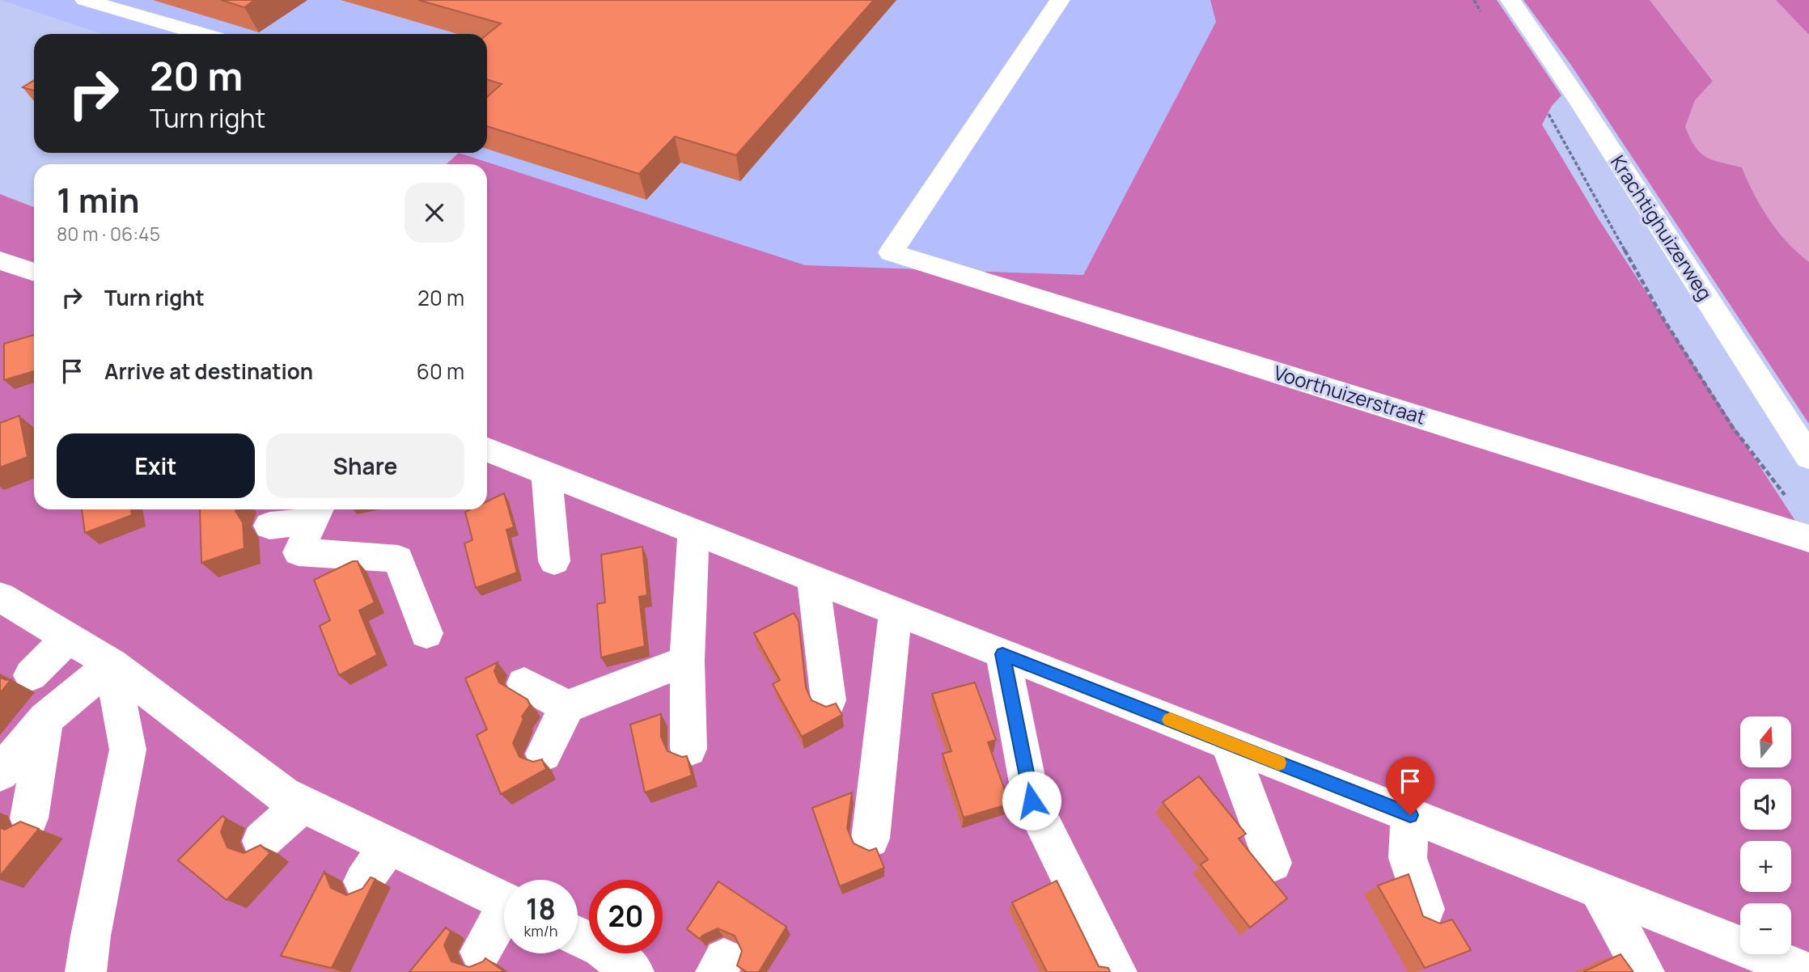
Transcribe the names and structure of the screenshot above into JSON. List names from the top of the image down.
{
  "streets": {
    "street": ["Krachtighuizerweg", "Voorthuizerstraat"]
  },
  "north": "top",
  "page": {
    "turn": ["20 m", "Turn right"],
    "heading": ["1 min", "80 m · 06:45"],
    "list": [
      {
        "name": "Turn right",
        "value": "20 m"
      },
      {
        "name": "Arrive at destination",
        "value": "60 m"
      }
    ],
    "buttons": ["Exit", "Share"],
    "map_buttons": ["+", "−"],
    "speed": "18 km/h",
    "limit": "20"
  }
}
